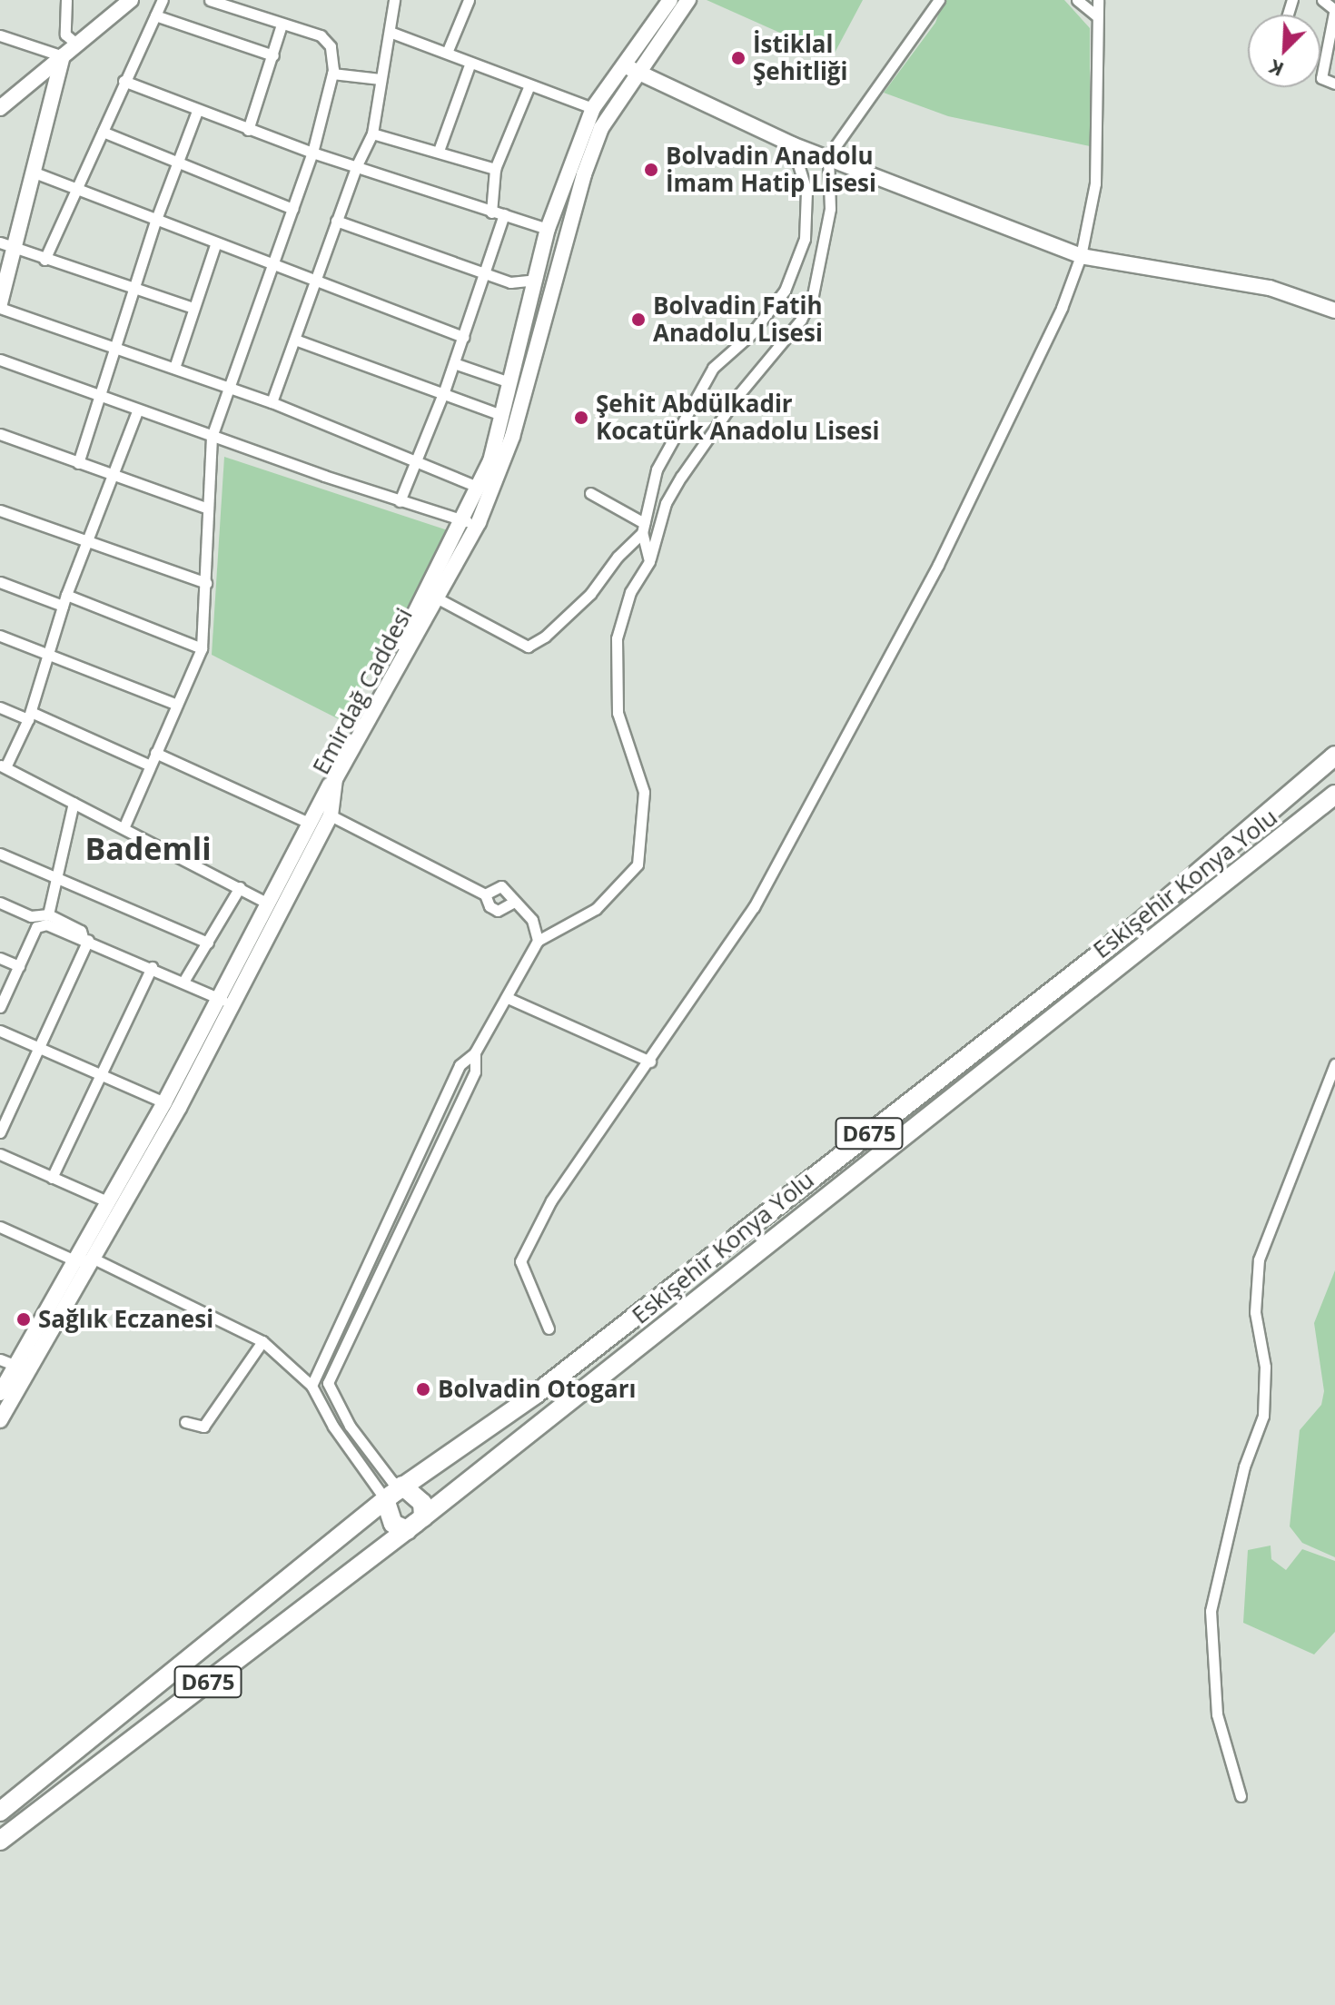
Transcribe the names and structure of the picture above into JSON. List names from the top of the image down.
{
  "streets": {
    "highway": ["Eskişehir Konya Yolu", "D675"],
    "main road": ["Emirdağ Caddesi"]
  },
  "crossings": [
    ["Eskişehir Konya Yolu", "D675"]
  ],
  "districts": ["Bademli"],
  "places": [
    "İstiklal Şehitliği",
    "Bolvadin Anadolu İmam Hatip Lisesi",
    "Bolvadin Fatih Anadolu Lisesi",
    "Şehit Abdülkadir Kocatürk Anadolu Lisesi",
    "Sağlık Eczanesi",
    "Bolvadin Otogarı"
  ],
  "north": "bottom left"
}
